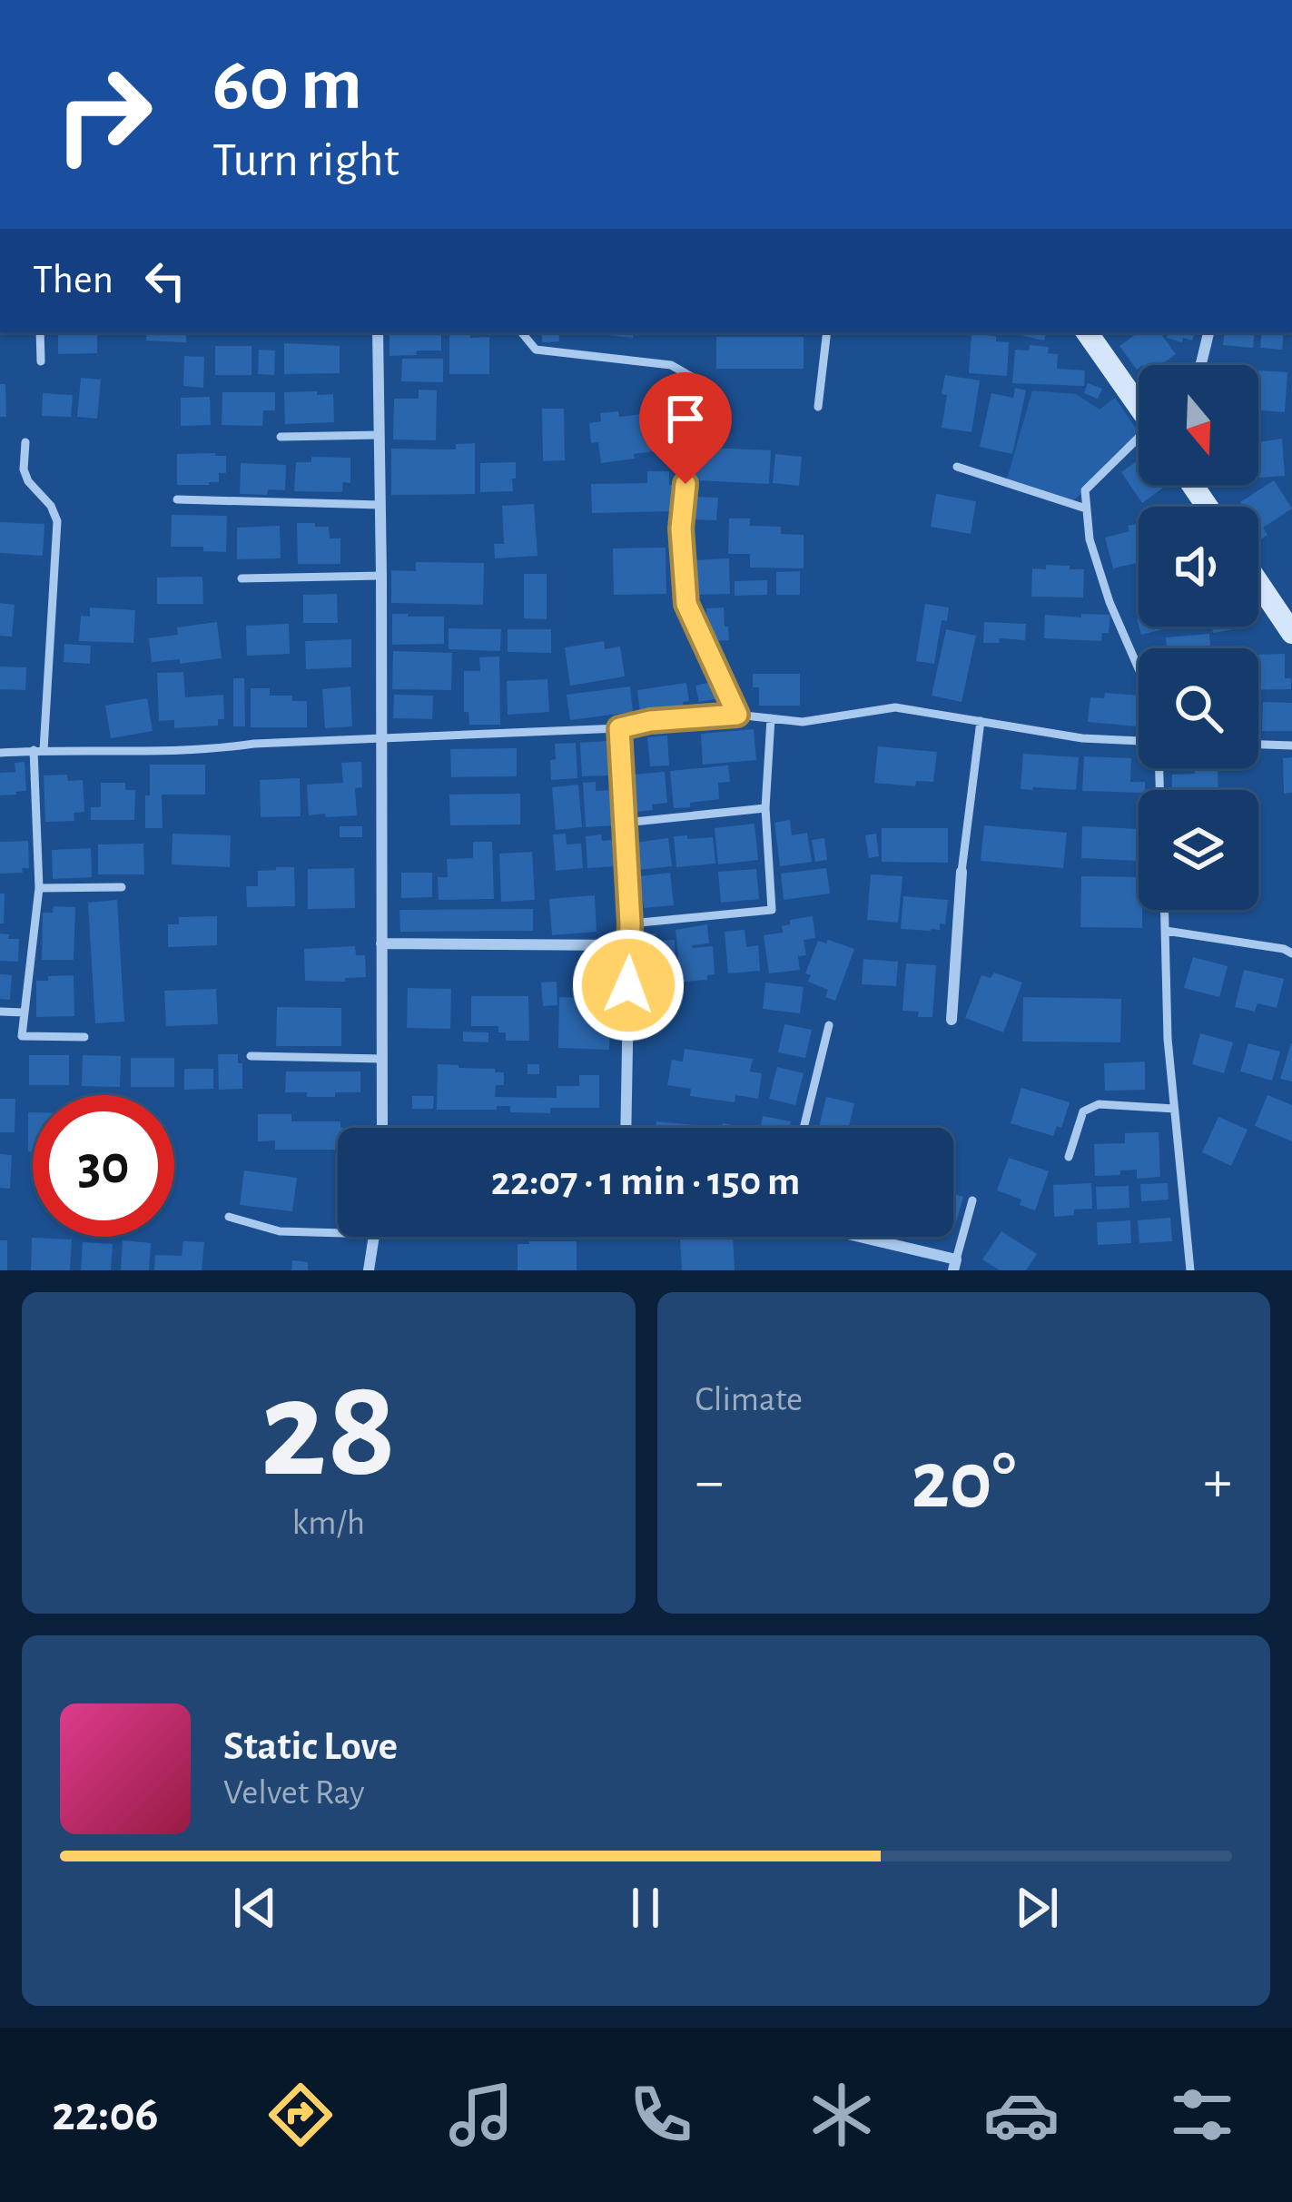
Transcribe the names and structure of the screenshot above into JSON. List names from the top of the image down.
{
  "north": "bottom",
  "page": {
    "turn": ["60 m", "Turn right"],
    "then": "Then",
    "limit": "30",
    "trip": "22:07 · 1 min · 150 m",
    "tile": [
      ["28", "km/h"],
      "Climate"
    ],
    "heat": ["−", "20°", "+"],
    "song": ["Static Love", "Velvet Ray"],
    "tabs": "22:06"
  }
}
